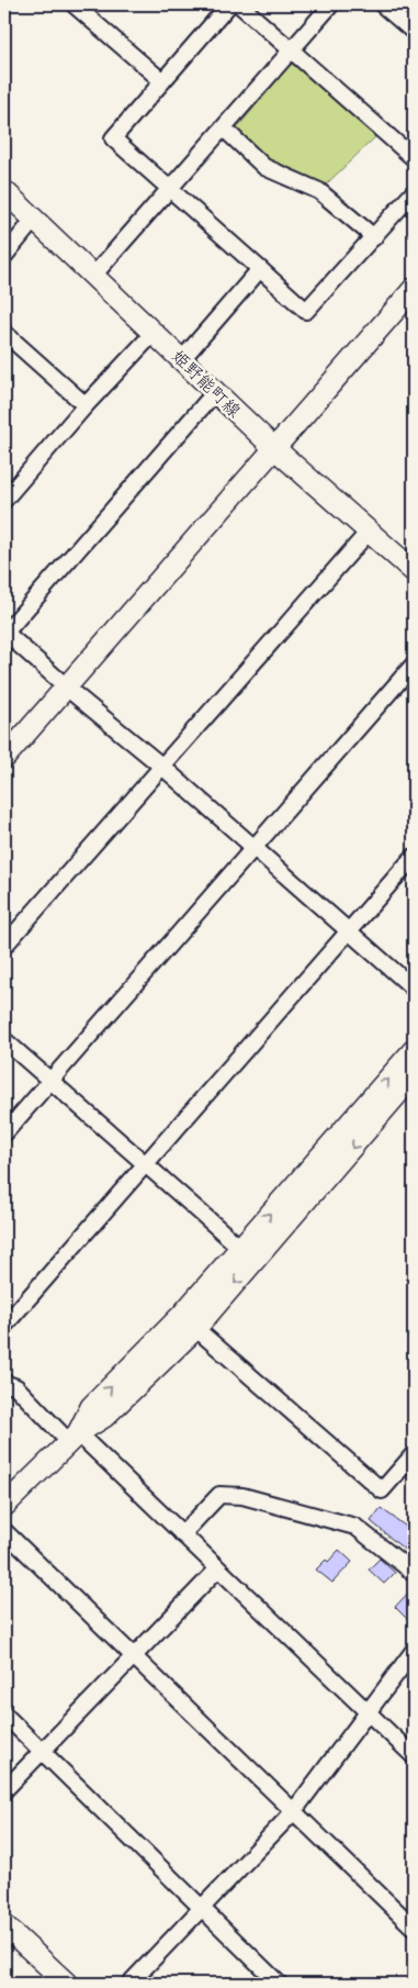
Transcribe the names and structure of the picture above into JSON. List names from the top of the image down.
{
  "streets": {
    "street": ["姫野能町線"]
  }
}
